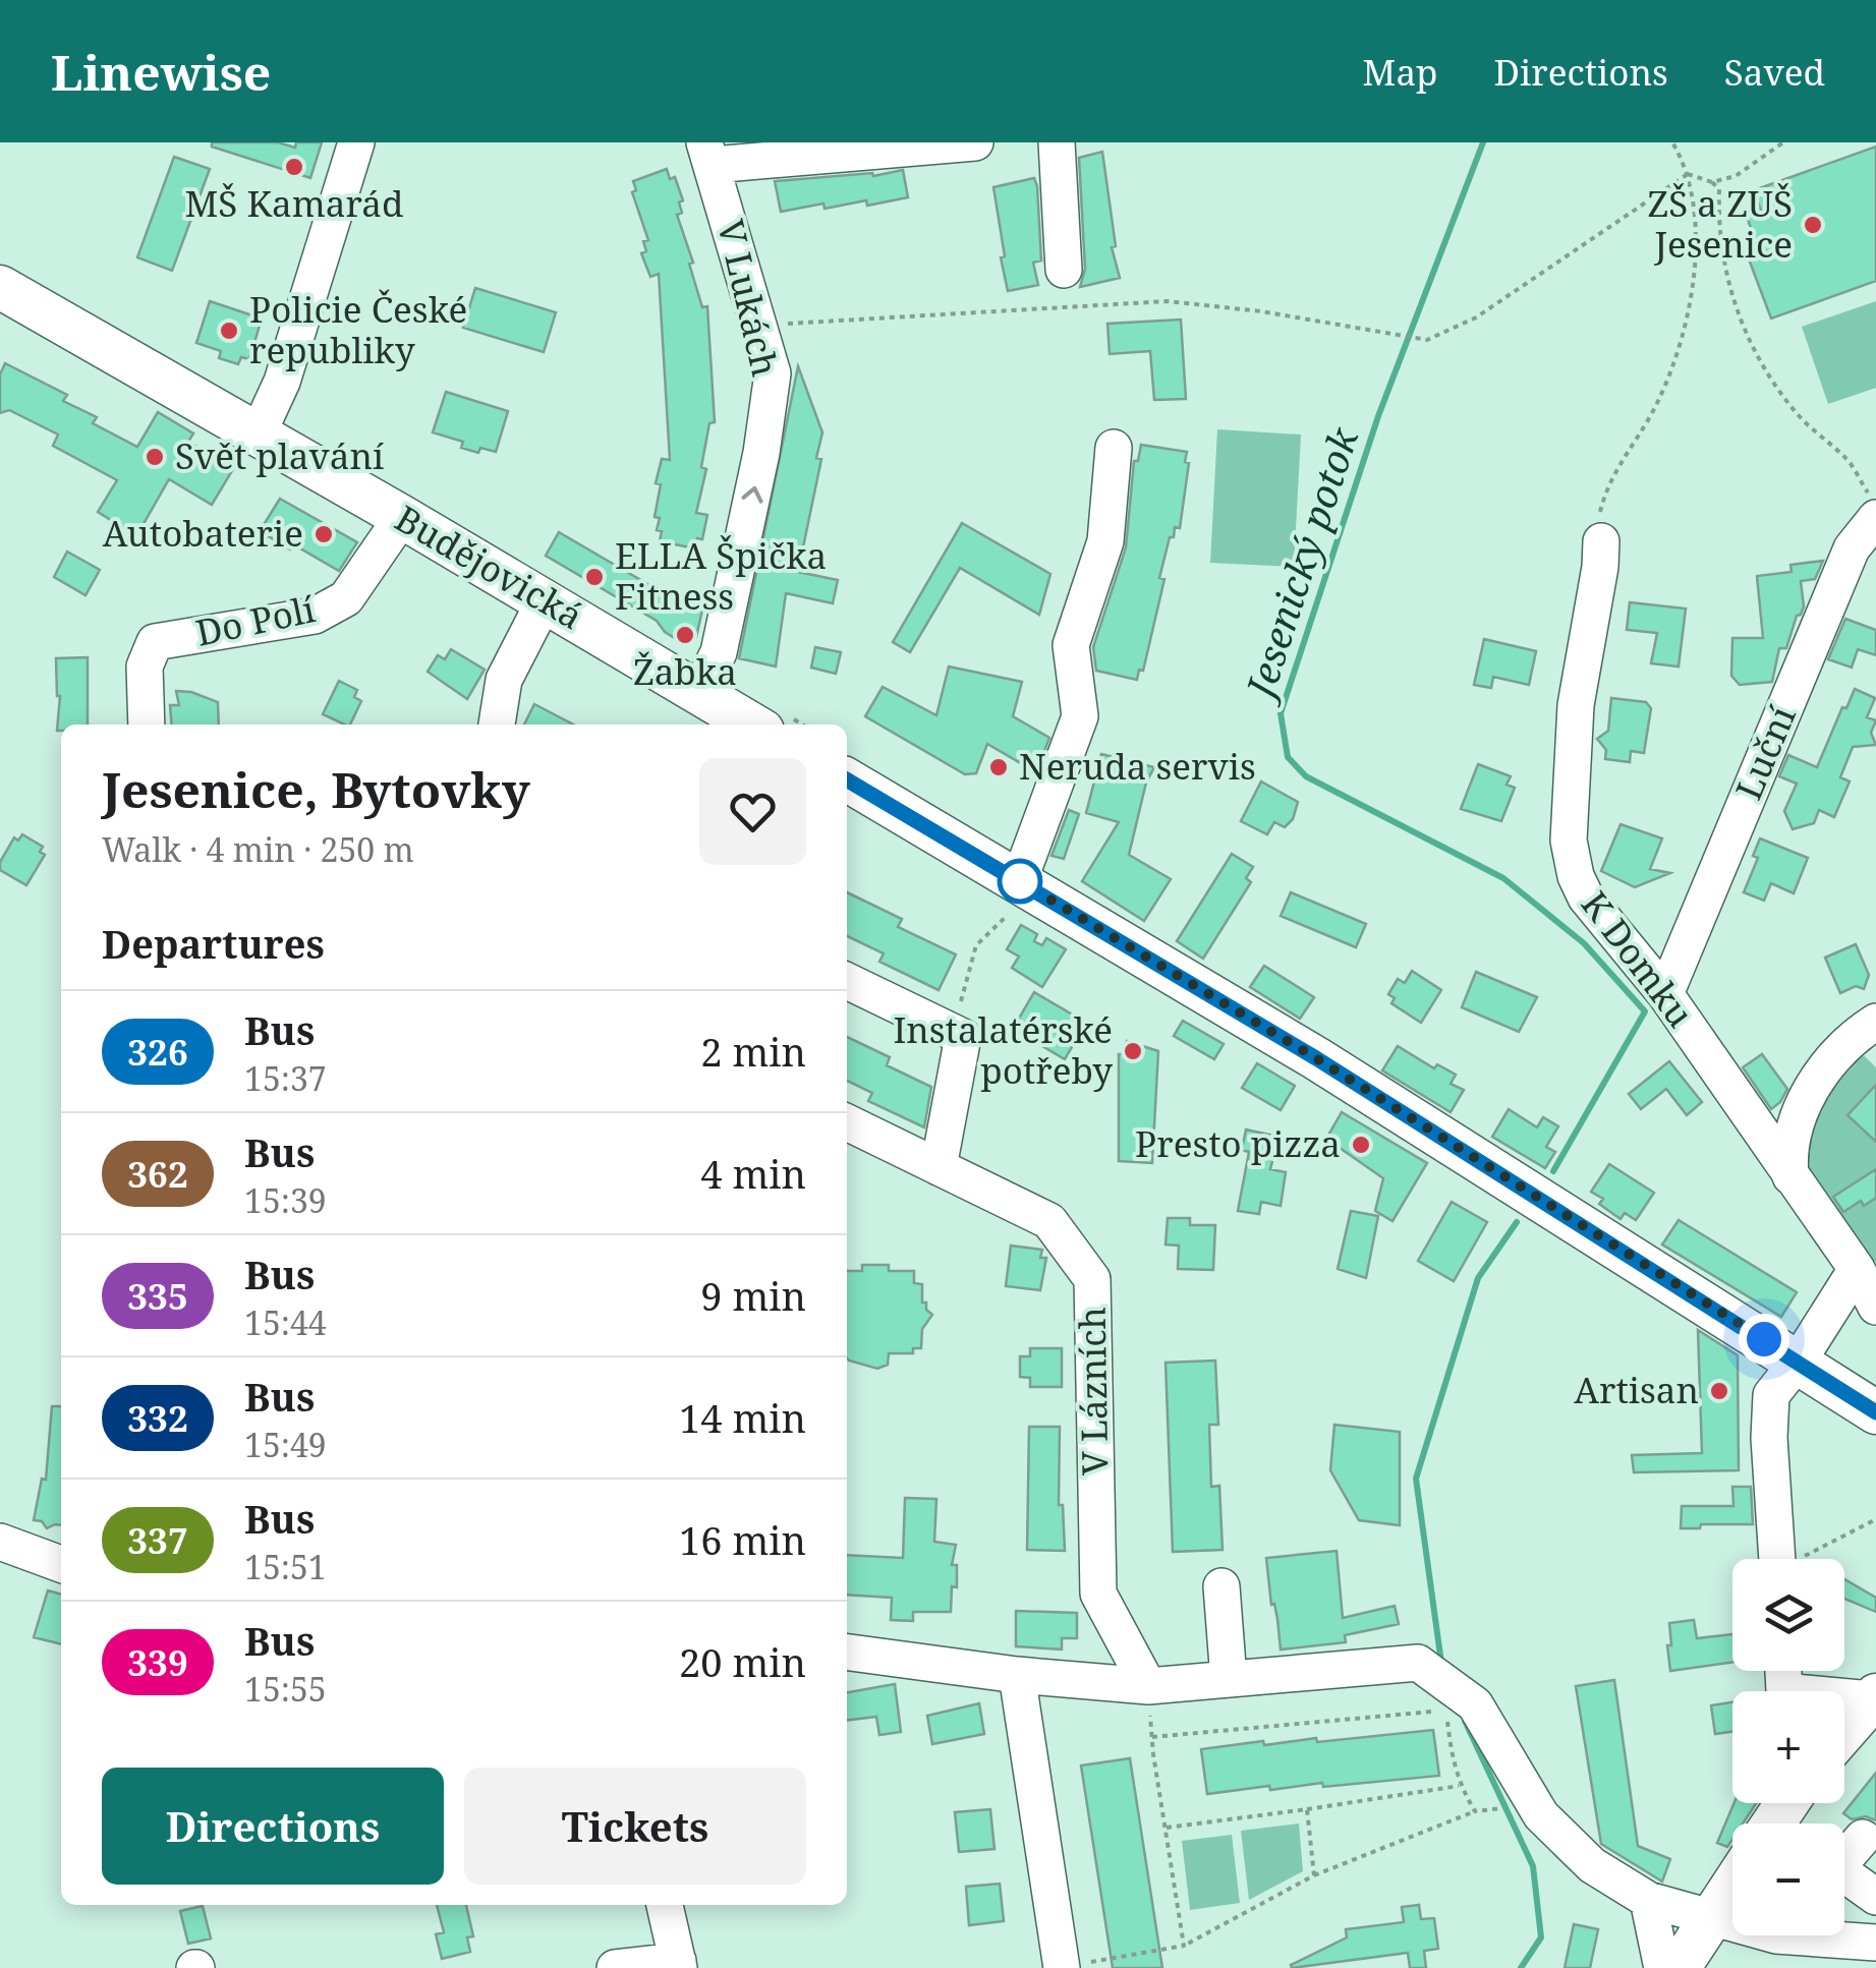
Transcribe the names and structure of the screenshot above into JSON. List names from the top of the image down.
{
  "streets": {
    "main road": ["Budějovická"],
    "street": [
      "V Lukách",
      "Do Polí",
      "Luční",
      "K Domku",
      "V Lázních"
    ]
  },
  "crossings": [
    ["V Lukách", "Budějovická"],
    ["Budějovická", "Do Polí"],
    ["Luční", "K Domku"]
  ],
  "one_way": ["V Lukách"],
  "water": ["Jesenický potok"],
  "places": [
    "MŠ Kamarád",
    "ZŠ a ZUŠ Jesenice",
    "Policie České republiky",
    "Svět plavání",
    "Autobaterie",
    "ELLA Špička Fitness",
    "Žabka",
    "Neruda servis",
    "Instalatérské potřeby",
    "Presto pizza",
    "Artisan"
  ],
  "lines": ["bus line 326"],
  "page": {
    "header": "Linewise",
    "nav": ["Map", "Directions", "Saved"],
    "heading": [
      ["Jesenice, Bytovky", "Walk · 4 min · 250 m"],
      "Departures"
    ],
    "list": [
      {
        "mark": "326",
        "name": "Bus",
        "note": "15:37",
        "value": "2 min"
      },
      {
        "mark": "362",
        "name": "Bus",
        "note": "15:39",
        "value": "4 min"
      },
      {
        "mark": "335",
        "name": "Bus",
        "note": "15:44",
        "value": "9 min"
      },
      {
        "mark": "332",
        "name": "Bus",
        "note": "15:49",
        "value": "14 min"
      },
      {
        "mark": "337",
        "name": "Bus",
        "note": "15:51",
        "value": "16 min"
      },
      {
        "mark": "339",
        "name": "Bus",
        "note": "15:55",
        "value": "20 min"
      }
    ],
    "map_buttons": ["+", "−"],
    "buttons": ["Directions", "Tickets"]
  }
}
